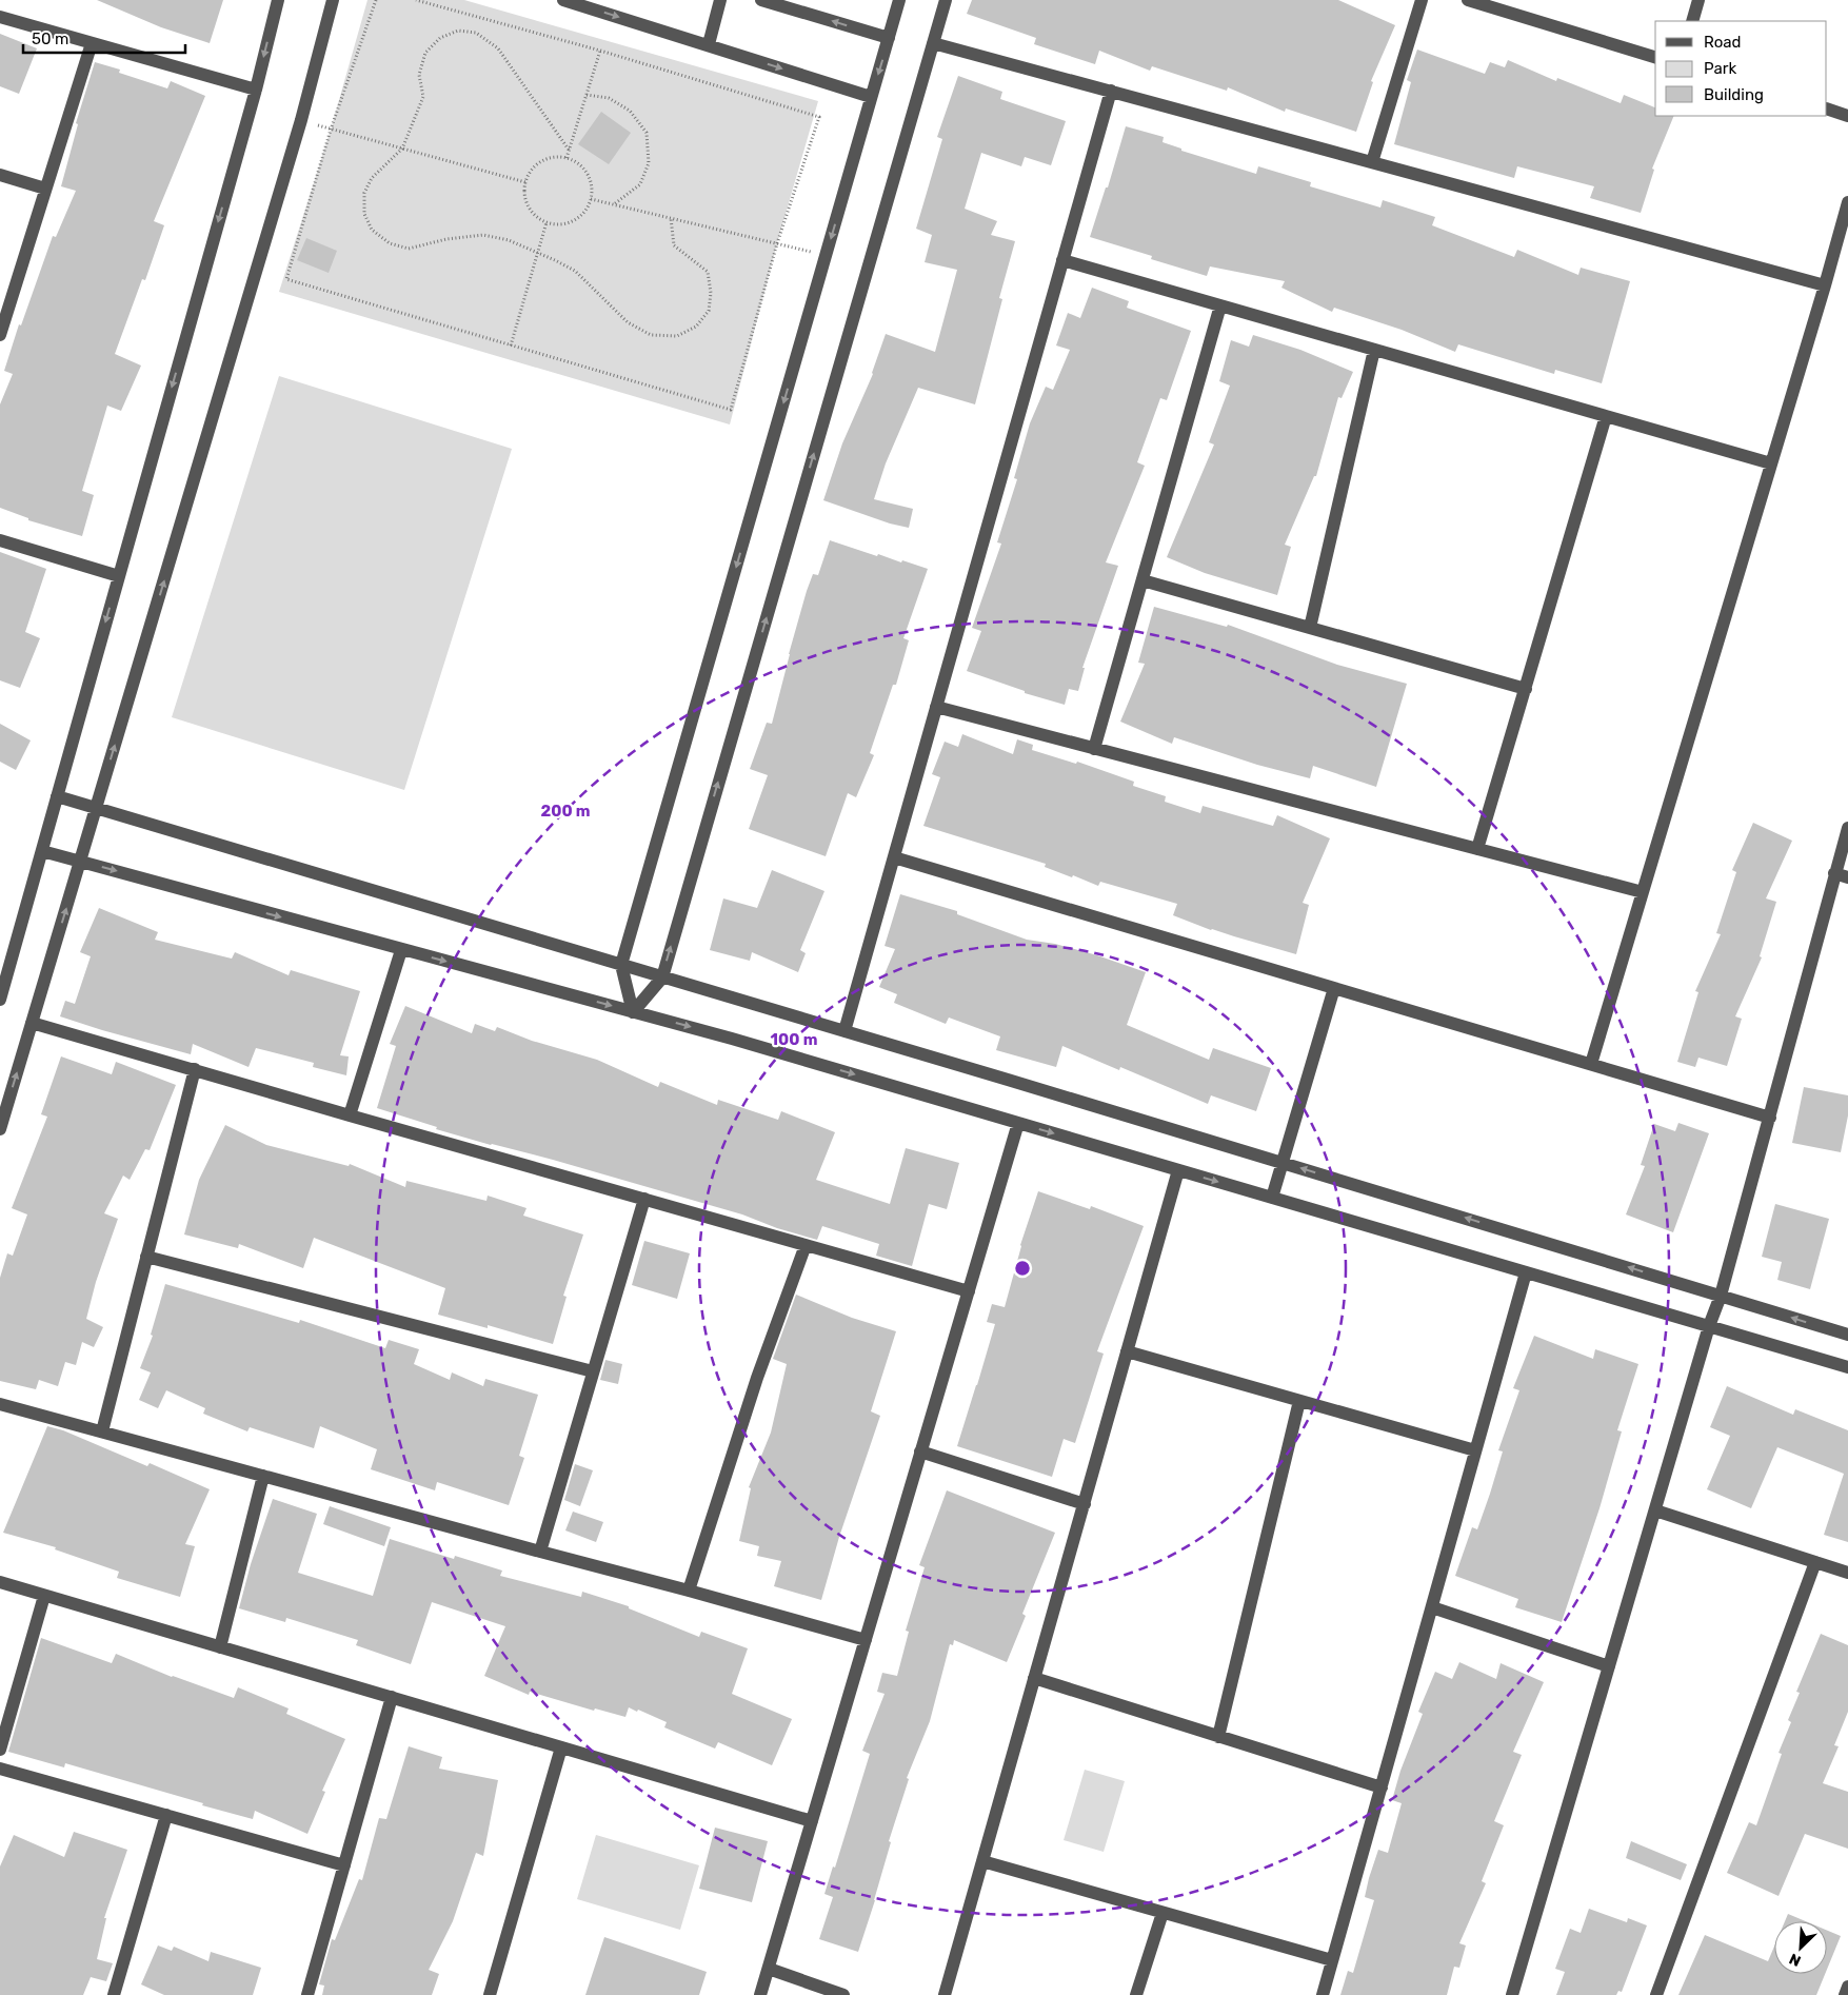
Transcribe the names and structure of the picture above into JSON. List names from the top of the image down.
{
  "legend": ["Road", "Park", "Building"],
  "scale_bar": "50 m",
  "north": "bottom left",
  "rings": ["200 m", "100 m"]
}
